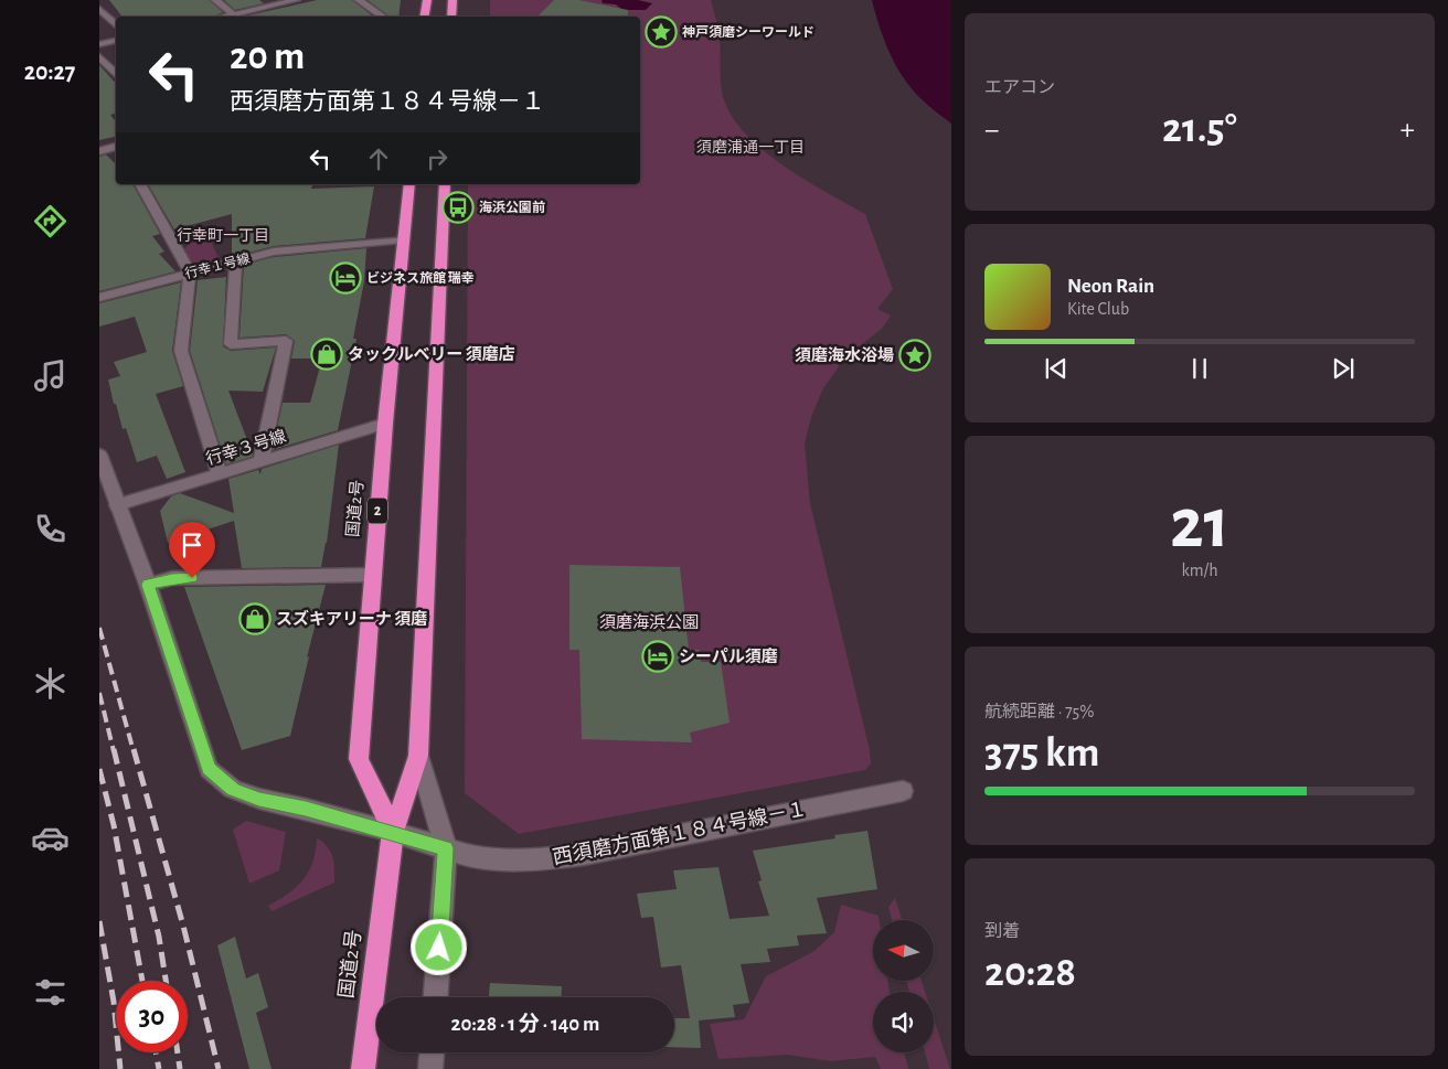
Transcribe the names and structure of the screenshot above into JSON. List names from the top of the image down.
{
  "streets": {
    "highway": ["国道2号", "2"],
    "street": ["行幸１号線", "行幸３号線", "西須磨方面第１８４号線－１"]
  },
  "crossings": [
    ["行幸１号線", "国道2号"],
    ["行幸３号線", "国道2号"],
    ["行幸３号線", "西須磨方面第１８４号線－１"],
    ["国道2号", "西須磨方面第１８４号線－１"]
  ],
  "districts": ["須磨浦通一丁目", "行幸町一丁目"],
  "parks": ["須磨海浜公園"],
  "places": {
    "place": ["神戸須磨シーワールド", "須磨海水浴場"],
    "bus stop": ["海浜公園前"],
    "hotel": ["ビジネス旅館 瑞幸", "シーパル須磨"],
    "shop": ["タックルベリー 須磨店", "スズキアリーナ 須磨"]
  },
  "north": "left",
  "page": {
    "tabs": "20:27",
    "tile": [
      "エアコン",
      ["21", "km/h"],
      ["航続距離 · 75%", "375 km"],
      ["到着", "20:28"]
    ],
    "turn": ["20 m", "西須磨方面第１８４号線－１"],
    "heat": ["−", "21.5°", "+"],
    "song": ["Neon Rain", "Kite Club"],
    "limit": "30",
    "trip": "20:28 · 1 分 · 140 m"
  }
}
